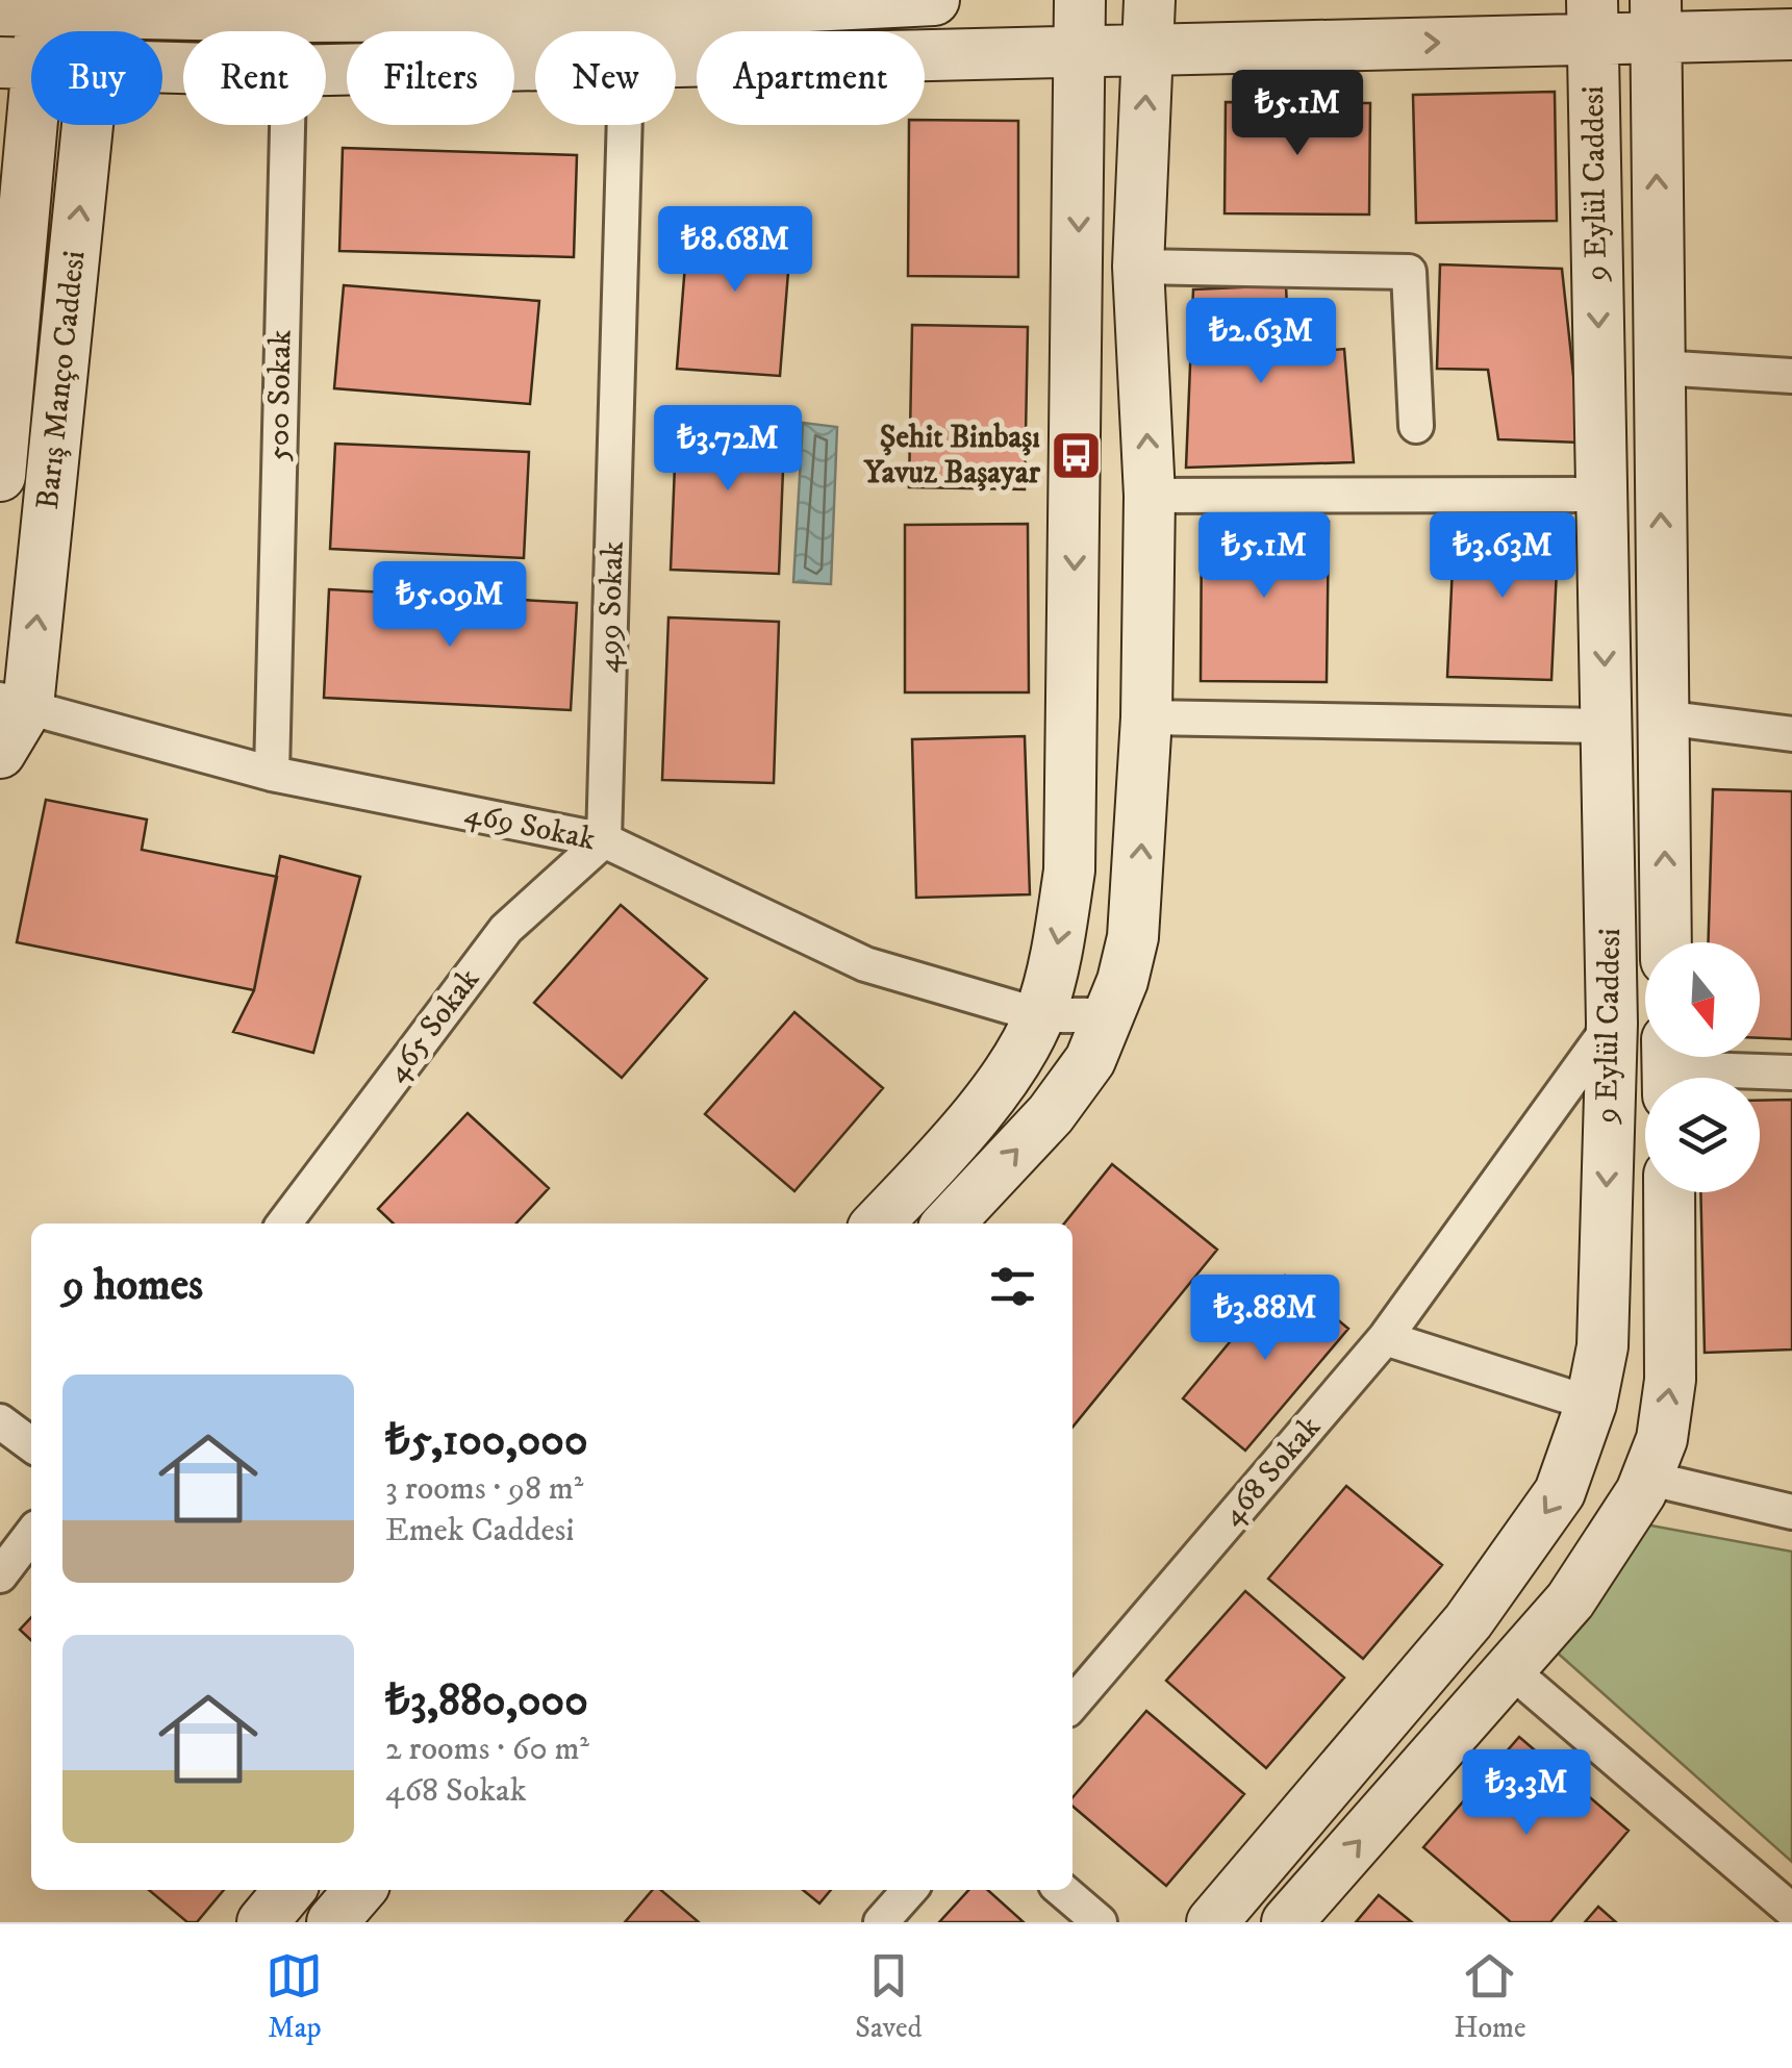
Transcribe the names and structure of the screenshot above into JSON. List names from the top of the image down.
{
  "streets": {
    "street": [
      "9 Eylül Caddesi",
      "Barış Manço Caddesi",
      "500 Sokak",
      "499 Sokak",
      "469 Sokak",
      "465 Sokak",
      "468 Sokak"
    ]
  },
  "crossings": [
    ["9 Eylül Caddesi", "468 Sokak"],
    ["Barış Manço Caddesi", "469 Sokak"],
    ["500 Sokak", "469 Sokak"],
    ["499 Sokak", "469 Sokak"],
    ["499 Sokak", "465 Sokak"],
    ["469 Sokak", "465 Sokak"]
  ],
  "places": {
    "bus stop": ["Şehit Binbaşı Yavuz Başayar"]
  },
  "north": "bottom",
  "page": {
    "chip": [
      "Buy",
      "Rent",
      "Filters",
      "New",
      "Apartment"
    ],
    "price": [
      "₺5.1M",
      "₺8.68M",
      "₺2.63M",
      "₺3.72M",
      "₺5.1M",
      "₺3.63M",
      "₺5.09M",
      "₺3.88M",
      "₺3.3M"
    ],
    "heading": "9 homes",
    "list": [
      {
        "name": "₺5,100,000",
        "note": "3 rooms · 98 m² · Emek Caddesi"
      },
      {
        "name": "₺3,880,000",
        "note": "2 rooms · 60 m² · 468 Sokak"
      }
    ],
    "tabs": ["Map", "Saved", "Home"]
  }
}
